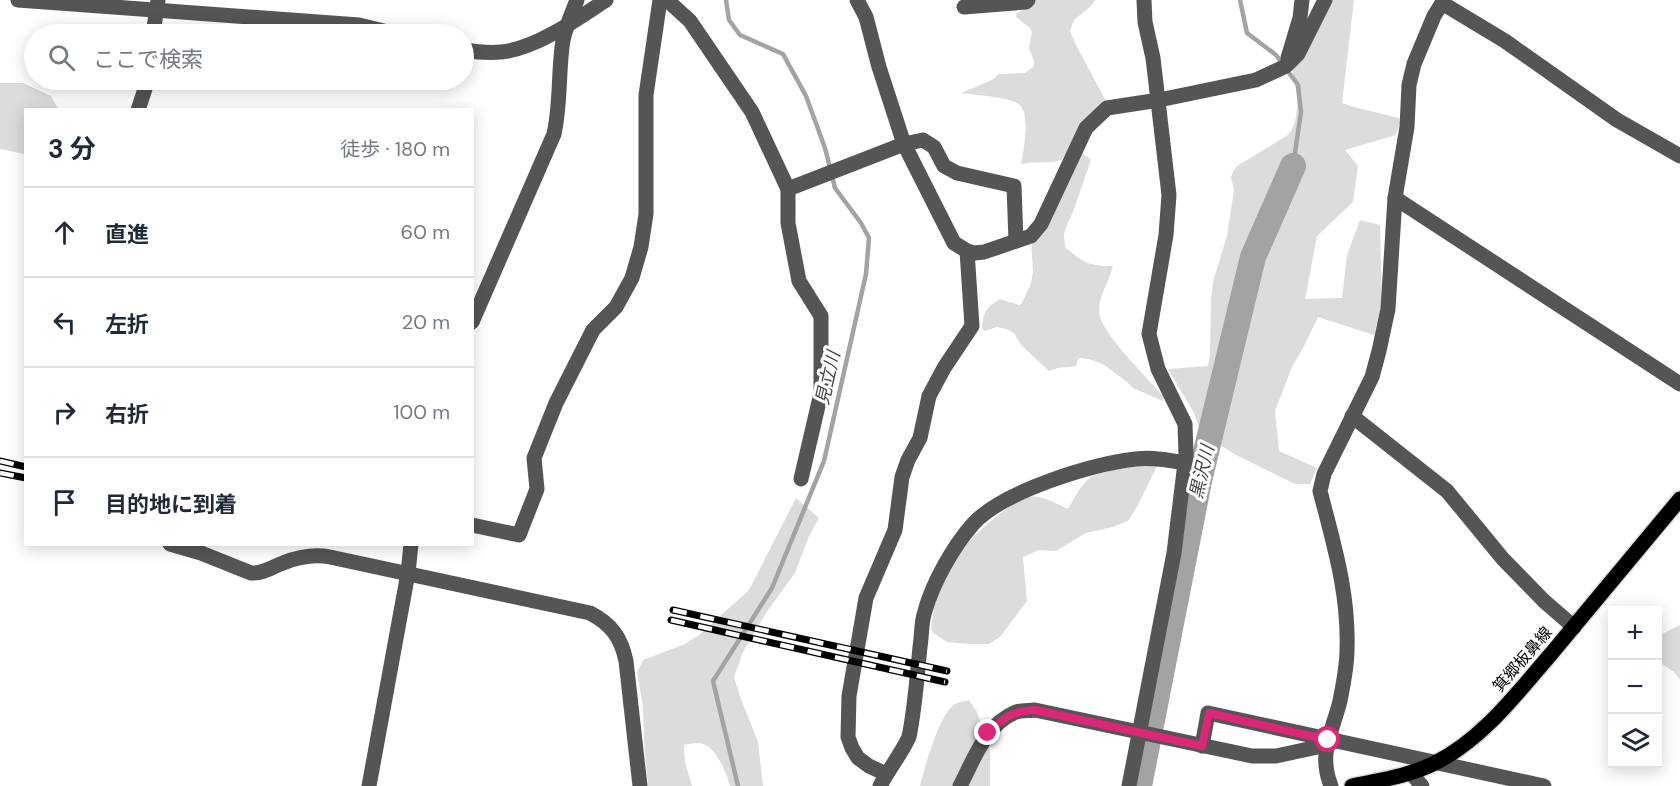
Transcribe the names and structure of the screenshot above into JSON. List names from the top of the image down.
{
  "streets": {
    "main road": ["箕郷板鼻線"]
  },
  "water": ["見立川", "黒沢川"],
  "page": {
    "search": "ここで検索",
    "heading": ["3 分", "徒歩 · 180 m"],
    "list": [
      ["直進", "60 m"],
      ["左折", "20 m"],
      ["右折", "100 m"],
      "目的地に到着"
    ],
    "map_buttons": ["+", "−"]
  }
}
